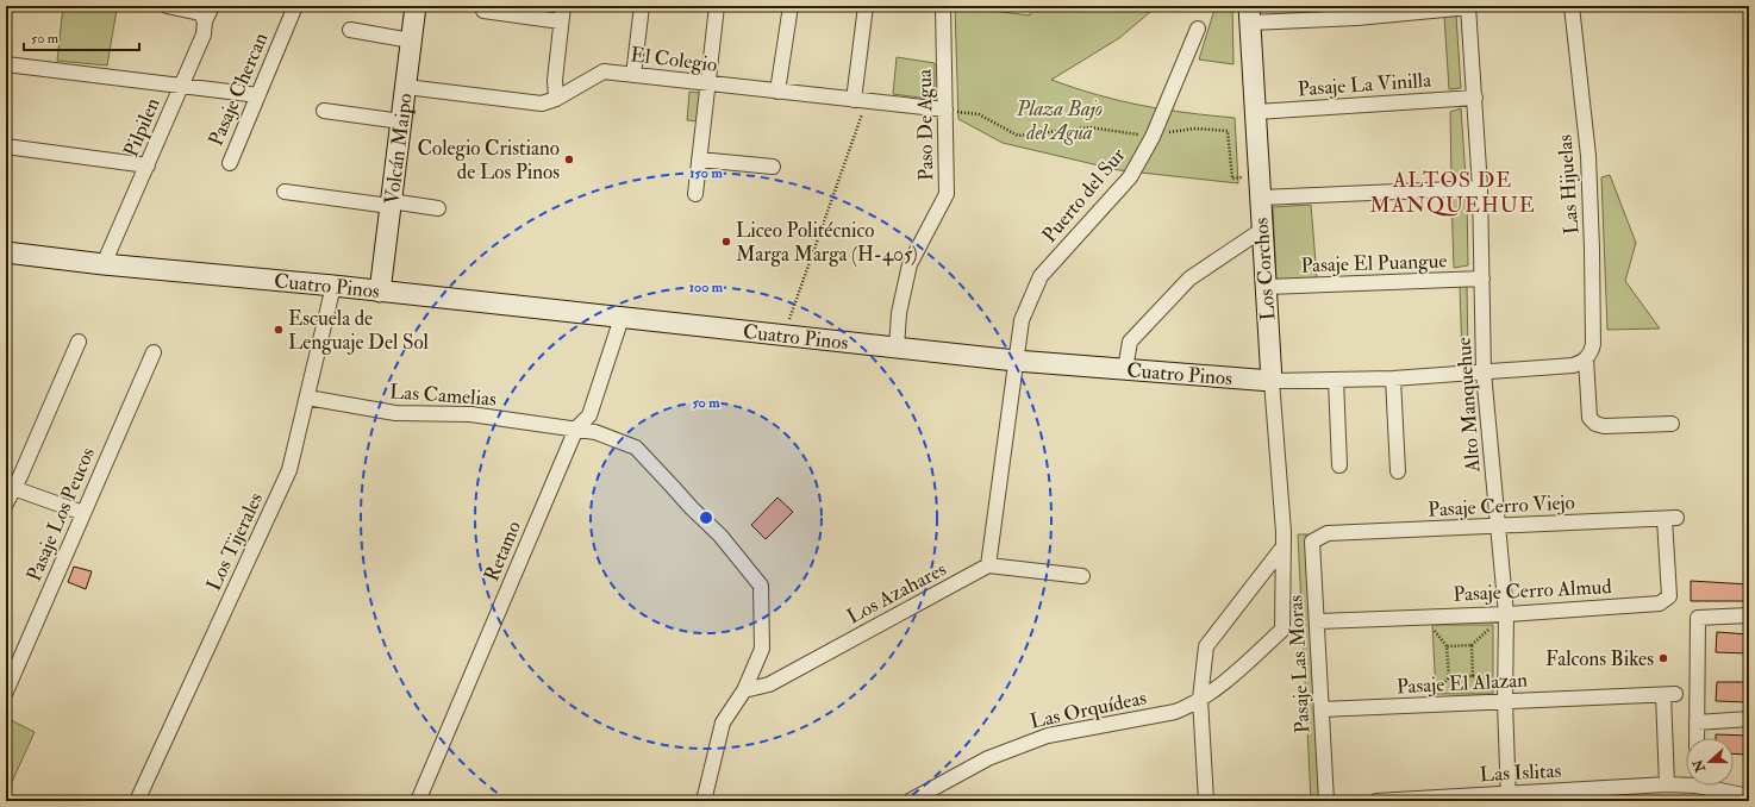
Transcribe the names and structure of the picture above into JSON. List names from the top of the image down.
{
  "streets": {
    "street": [
      "El Colegio",
      "Pasaje La Vinilla",
      "Pasaje Chercan",
      "Paso De Agua",
      "Pilpilen",
      "Volcán Maipo",
      "Las Hijuelas",
      "Puerto del Sur",
      "Pasaje El Puangue",
      "Los Corchos",
      "Cuatro Pinos",
      "Las Camelias",
      "Alto Manquehue",
      "Pasaje Cerro Viejo",
      "Pasaje Los Peucos",
      "Los Tijerales",
      "Retamo",
      "Pasaje Cerro Almud",
      "Los Azahares",
      "Pasaje Las Moras",
      "Pasaje El Alazan",
      "Las Orquídeas",
      "Las Islitas"
    ]
  },
  "crossings": [
    ["El Colegio", "Paso De Agua"],
    ["El Colegio", "Volcán Maipo"],
    ["Pasaje La Vinilla", "Los Corchos"],
    ["Pasaje La Vinilla", "Alto Manquehue"],
    ["Paso De Agua", "Cuatro Pinos"],
    ["Pilpilen", "Cuatro Pinos"],
    ["Volcán Maipo", "Cuatro Pinos"],
    ["Las Hijuelas", "Cuatro Pinos"],
    ["Puerto del Sur", "Cuatro Pinos"],
    ["Pasaje El Puangue", "Los Corchos"],
    ["Pasaje El Puangue", "Alto Manquehue"],
    ["Los Corchos", "Cuatro Pinos"],
    ["Los Corchos", "Las Orquídeas"],
    ["Cuatro Pinos", "Alto Manquehue"],
    ["Cuatro Pinos", "Los Tijerales"],
    ["Cuatro Pinos", "Retamo"],
    ["Las Camelias", "Los Tijerales"],
    ["Las Camelias", "Retamo"],
    ["Las Camelias", "Los Azahares"],
    ["Alto Manquehue", "Pasaje Cerro Viejo"],
    ["Alto Manquehue", "Pasaje Cerro Almud"],
    ["Alto Manquehue", "Pasaje El Alazan"],
    ["Alto Manquehue", "Las Islitas"],
    ["Pasaje Cerro Viejo", "Pasaje Cerro Almud"],
    ["Pasaje Cerro Viejo", "Pasaje Las Moras"],
    ["Pasaje Cerro Almud", "Pasaje Las Moras"],
    ["Pasaje Las Moras", "Pasaje El Alazan"],
    ["Pasaje El Alazan", "Las Islitas"]
  ],
  "districts": ["ALTOS DE MANQUEHUE"],
  "parks": ["Plaza Bajo del Agua"],
  "places": [
    "Colegio Cristiano de Los Pinos",
    "Liceo Politécnico Marga Marga (H-405)",
    "Escuela de Lenguaje Del Sol",
    "Falcons Bikes"
  ],
  "scale_bar": "50 m",
  "north": "left",
  "rings": ["150 m", "100 m", "50 m"]
}
